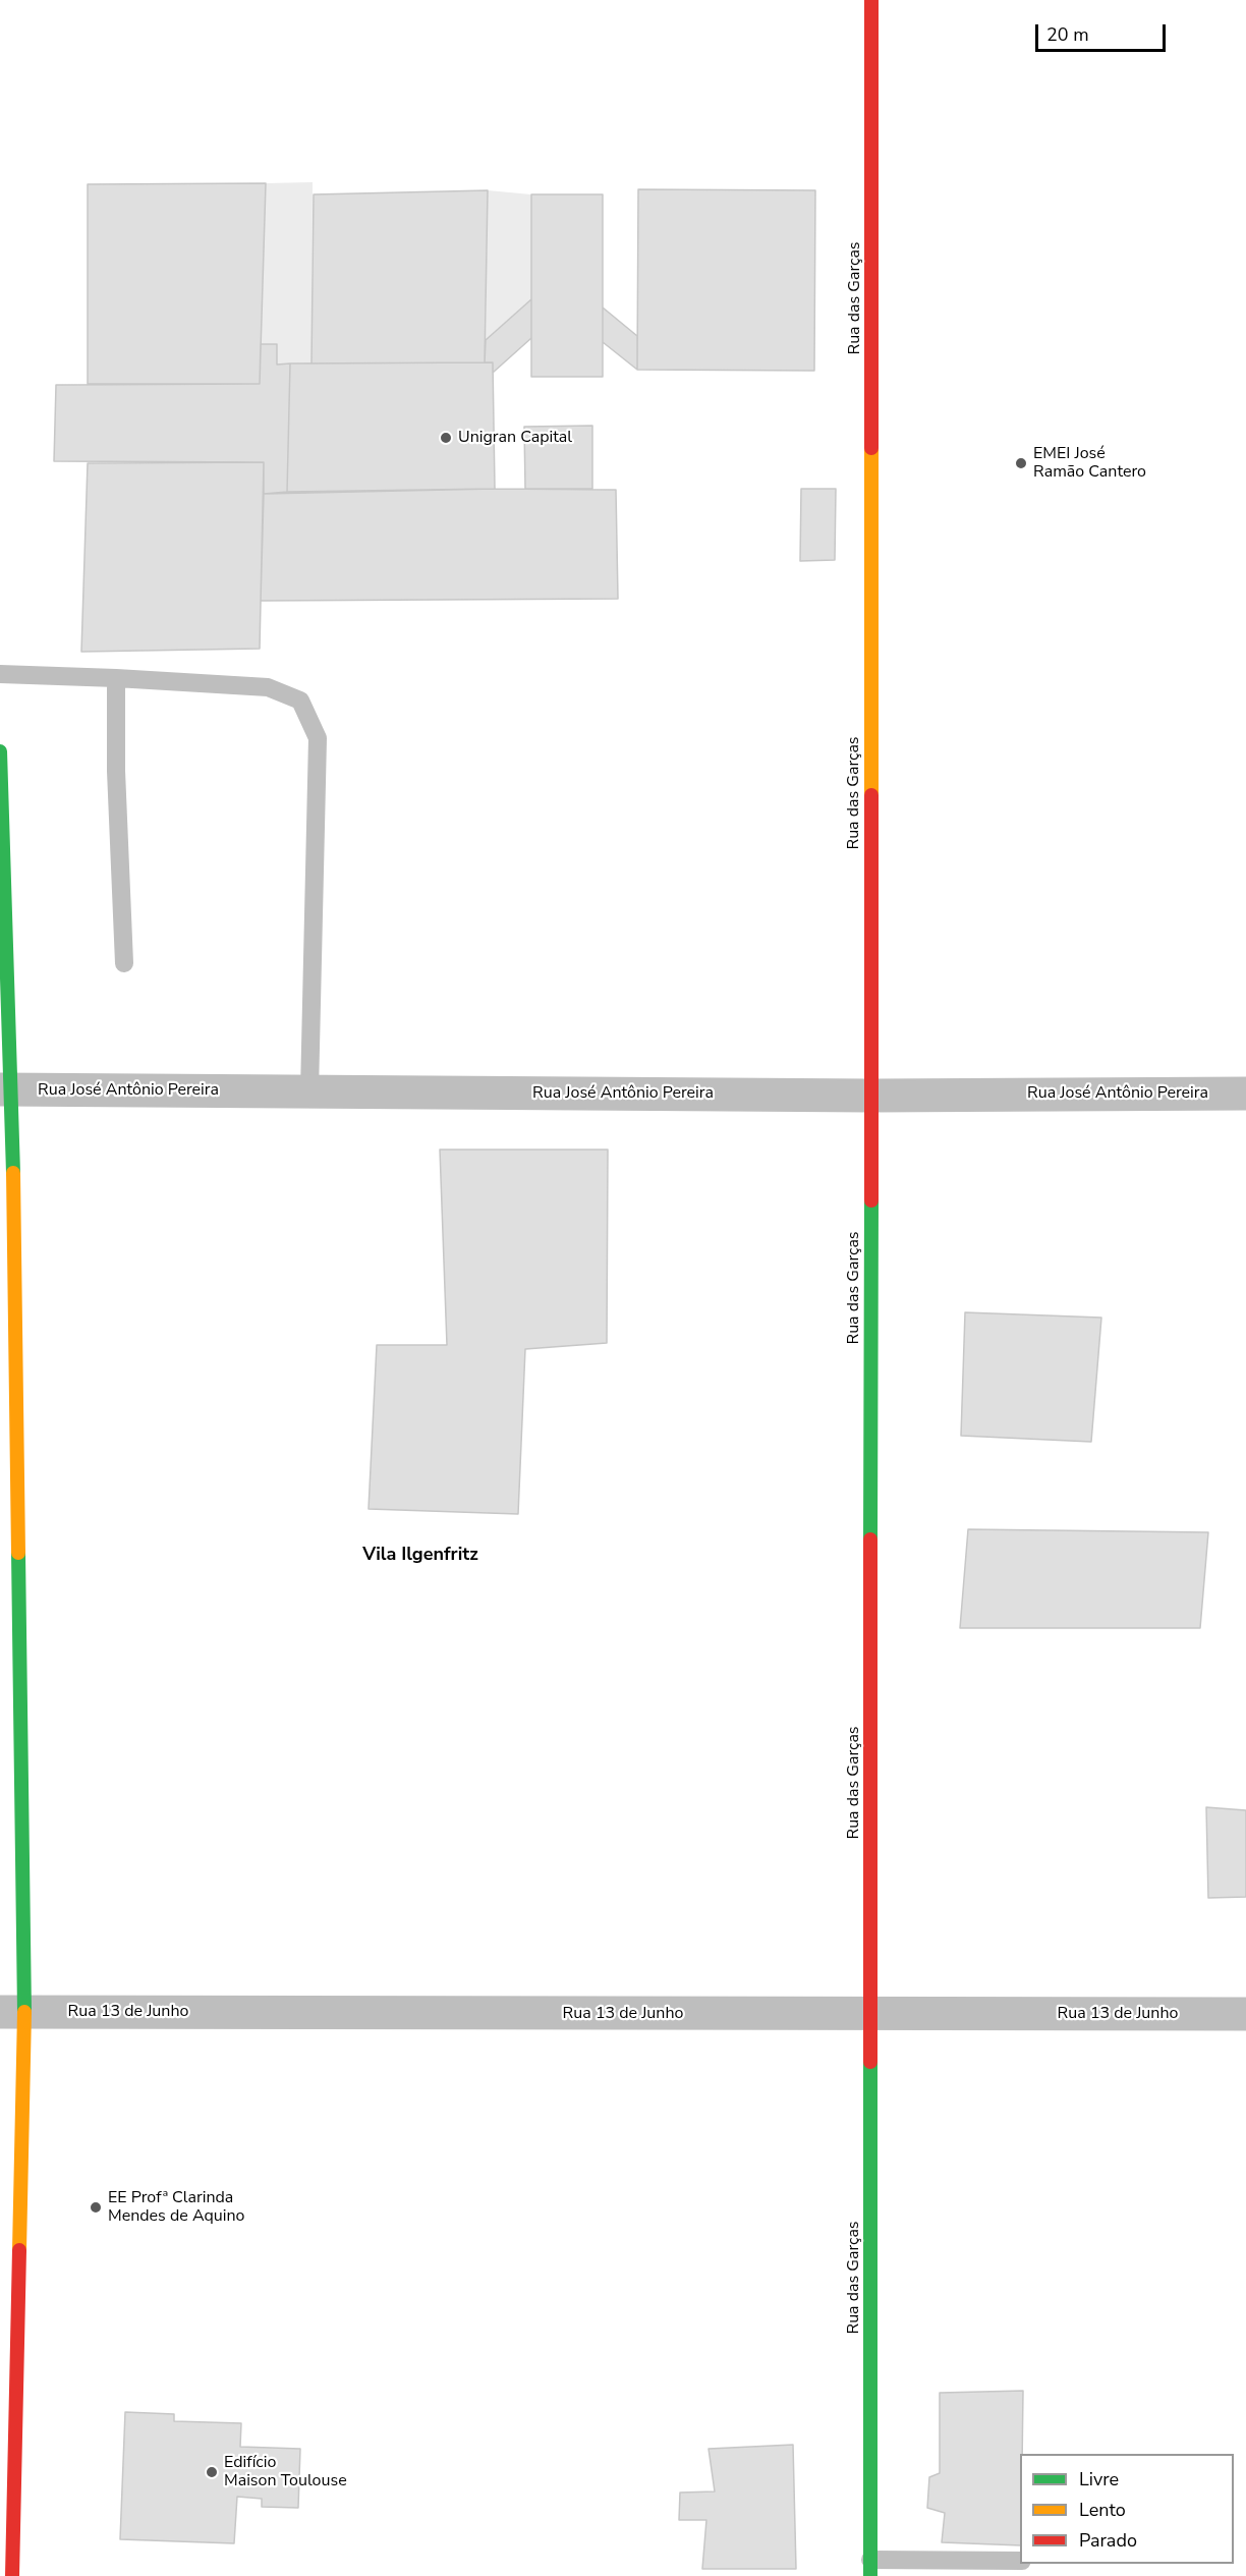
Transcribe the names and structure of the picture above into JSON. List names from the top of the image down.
{
  "streets": {
    "street": ["Rua das Garças", "Rua José Antônio Pereira", "Rua 13 de Junho"]
  },
  "crossings": [
    ["Rua das Garças", "Rua José Antônio Pereira"],
    ["Rua das Garças", "Rua 13 de Junho"]
  ],
  "districts": ["Vila Ilgenfritz"],
  "places": [
    "Unigran Capital",
    "EMEI José Ramão Cantero",
    "EE Profª Clarinda Mendes de Aquino",
    "Edifício Maison Toulouse"
  ],
  "legend": ["Livre", "Lento", "Parado"],
  "scale_bar": "20 m"
}
